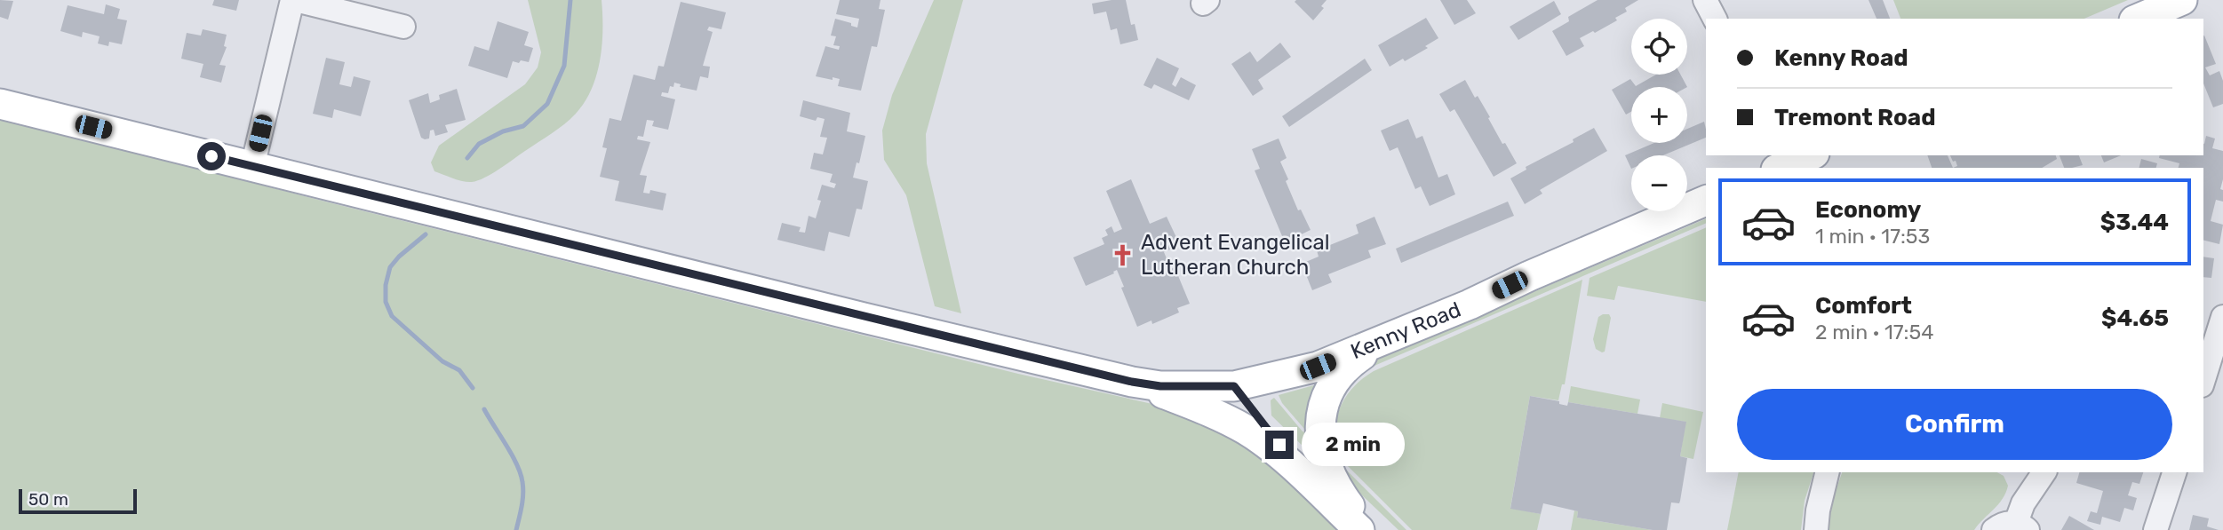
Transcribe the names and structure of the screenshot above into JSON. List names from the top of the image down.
{
  "streets": {
    "main road": ["Kenny Road"]
  },
  "places": {
    "church": ["Advent Evangelical Lutheran Church"]
  },
  "scale_bar": "50 m",
  "page": {
    "map_buttons": ["+", "−"],
    "banner": ["Kenny Road", "Tremont Road"],
    "list": [
      {
        "name": "Economy",
        "note": "1 min · 17:53",
        "value": "$3.44"
      },
      {
        "name": "Comfort",
        "note": "2 min · 17:54",
        "value": "$4.65"
      }
    ],
    "buttons": "Confirm",
    "bubble": "2 min",
    "scale": "50 m"
  }
}
